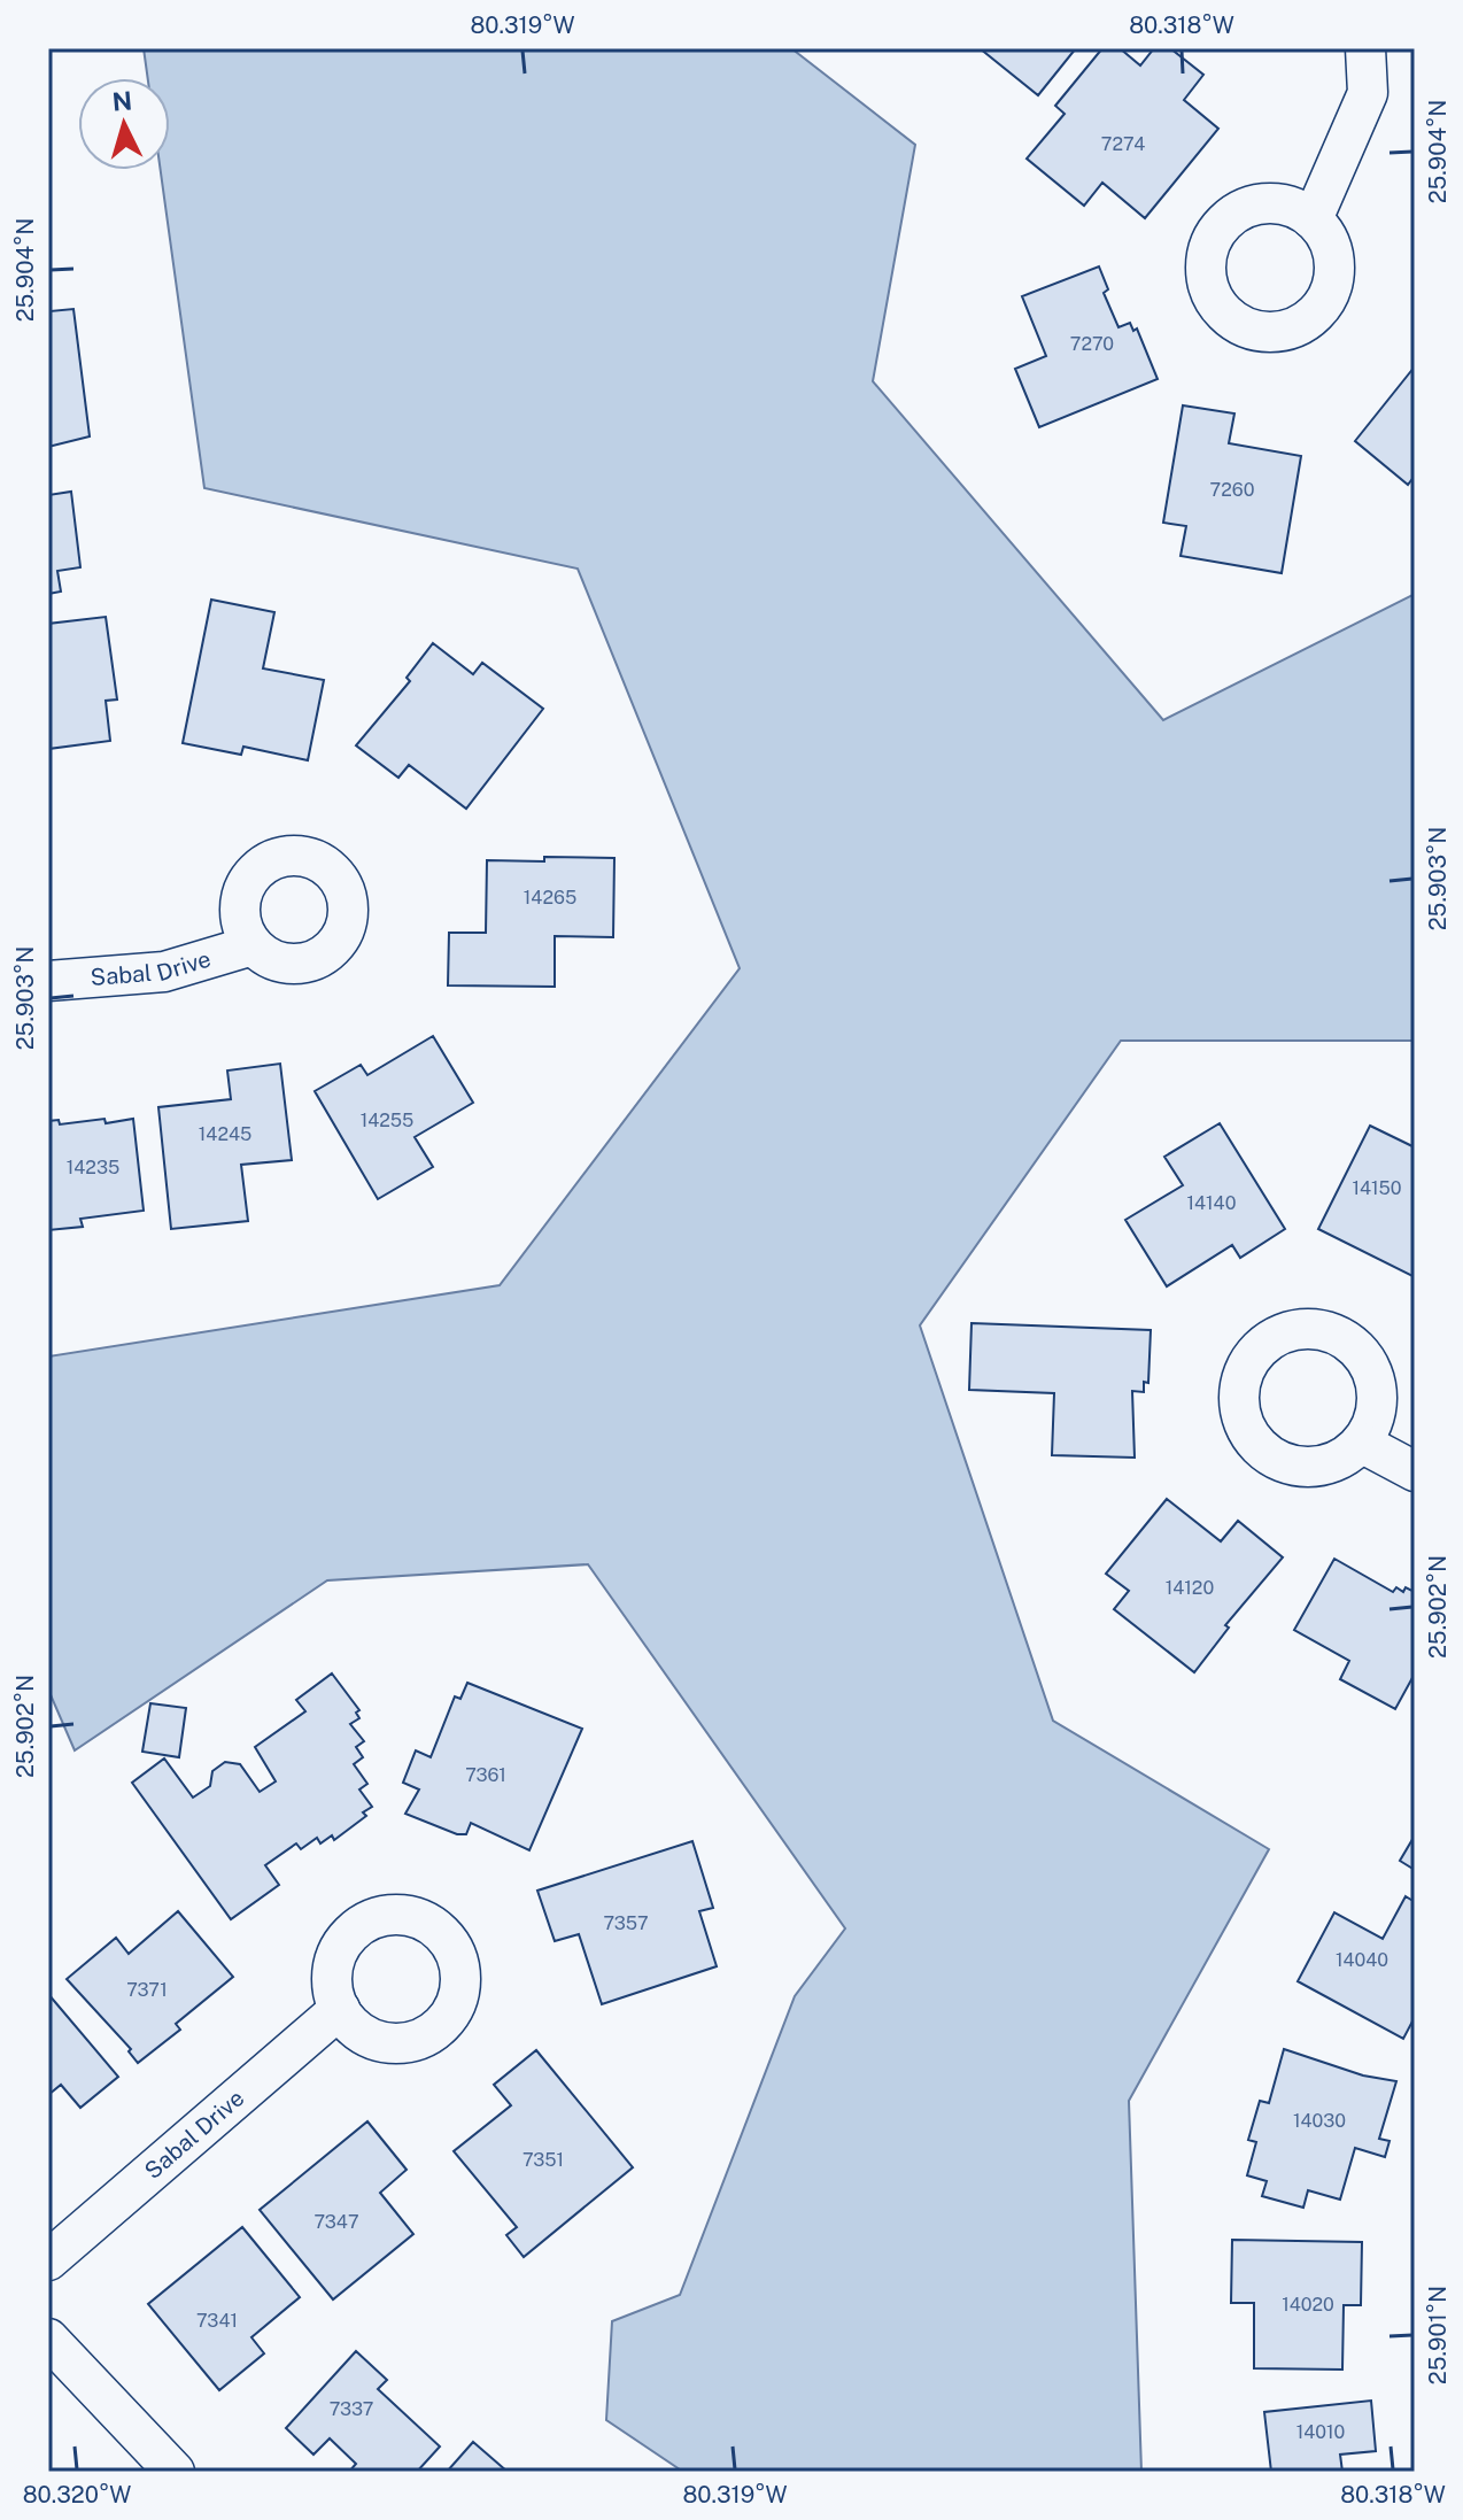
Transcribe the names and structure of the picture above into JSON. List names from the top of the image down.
{
  "streets": {
    "street": ["Sabal Drive"]
  },
  "house_numbers": [
    "7274",
    "7270",
    "7260",
    "14265",
    "14255",
    "14245",
    "14235",
    "14150",
    "14140",
    "14120",
    "7361",
    "7357",
    "14040",
    "7371",
    "14030",
    "7351",
    "7347",
    "14020",
    "7341",
    "7337",
    "14010"
  ],
  "north": "top",
  "coordinates": [
    "80.319°W",
    "80.318°W",
    "25.904°N",
    "25.903°N",
    "25.902°N",
    "25.901°N",
    "80.320°W"
  ]
}
